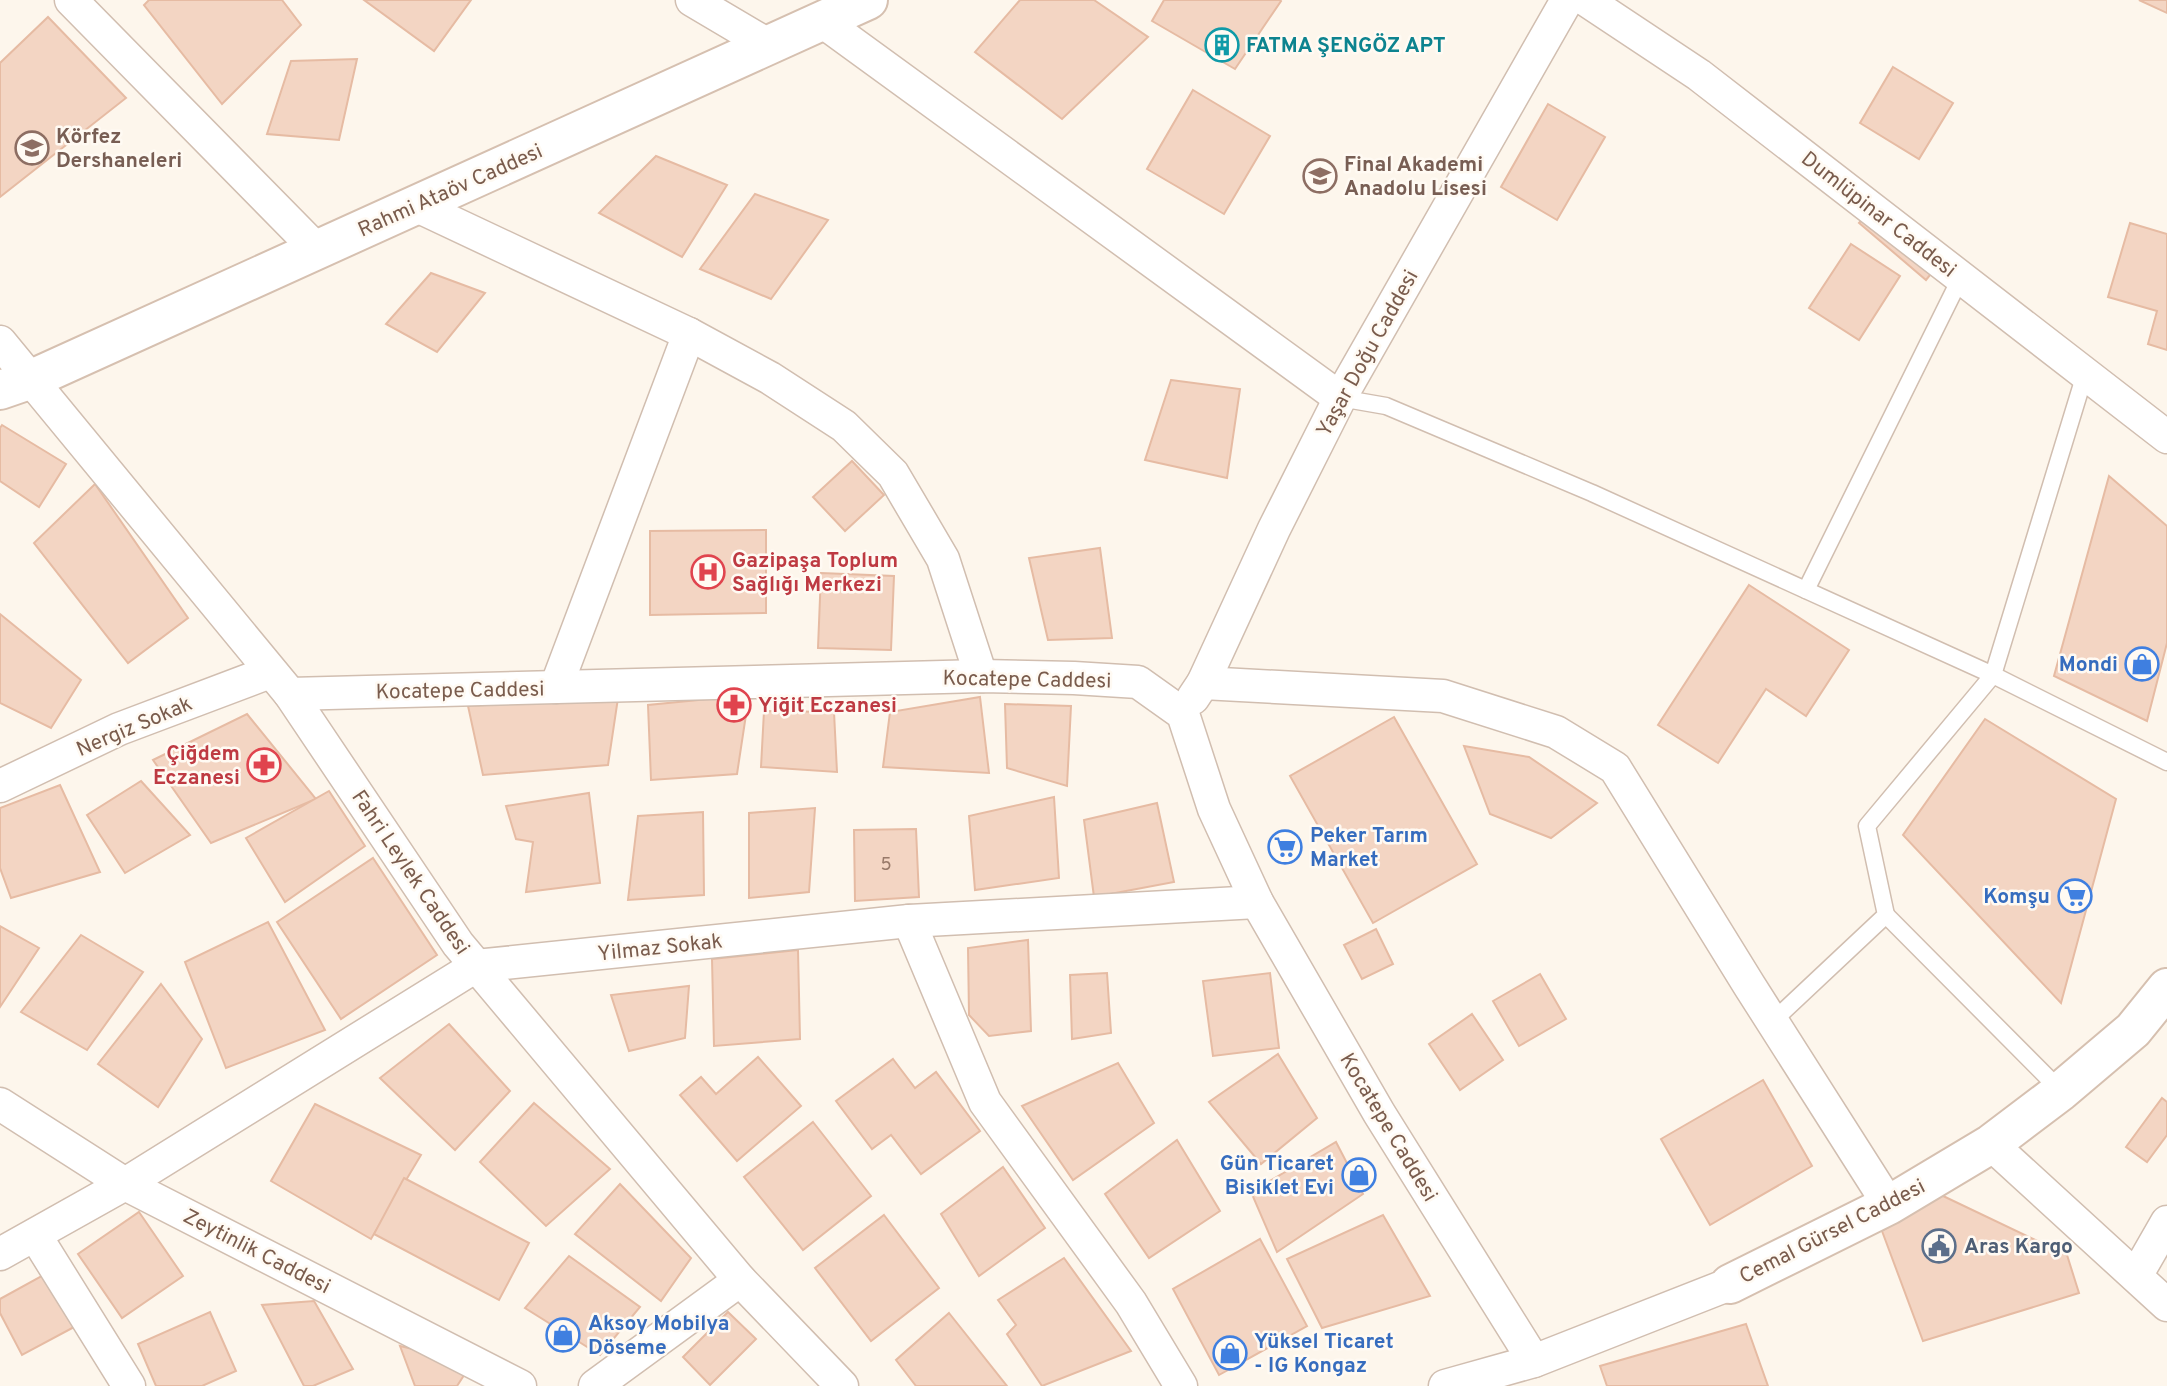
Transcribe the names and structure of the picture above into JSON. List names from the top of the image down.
{
  "streets": {
    "street": [
      "Rahmi Ataöv Caddesi",
      "Dumlüpinar Caddesi",
      "Yaşar Doğu Caddesi",
      "Kocatepe Caddesi",
      "Nergiz Sokak",
      "Fahri Leylek Caddesi",
      "Yilmaz Sokak",
      "Cemal Gürsel Caddesi",
      "Zeytinlik Caddesi"
    ]
  },
  "crossings": [
    ["Rahmi Ataöv Caddesi", "Fahri Leylek Caddesi"],
    ["Yaşar Doğu Caddesi", "Kocatepe Caddesi"],
    ["Kocatepe Caddesi", "Nergiz Sokak"],
    ["Kocatepe Caddesi", "Fahri Leylek Caddesi"],
    ["Kocatepe Caddesi", "Yilmaz Sokak"],
    ["Kocatepe Caddesi", "Cemal Gürsel Caddesi"],
    ["Nergiz Sokak", "Fahri Leylek Caddesi"],
    ["Fahri Leylek Caddesi", "Yilmaz Sokak"],
    ["Yilmaz Sokak", "Zeytinlik Caddesi"]
  ],
  "places": {
    "building": ["FATMA ŞENGÖZ APT"],
    "school or university": ["Körfez Dershaneleri", "Final Akademi Anadolu Lisesi"],
    "hospital": ["Gazipaşa Toplum Sağlığı Merkezi"],
    "shop": [
      "Mondi",
      "Gün Ticaret Bisiklet Evi",
      "Aksoy Mobilya Döseme",
      "Yüksel Ticaret - IG Kongaz"
    ],
    "pharmacy": ["Yiğit Eczanesi", "Çiğdem Eczanesi"],
    "supermarket": ["Peker Tarım Market", "Komşu"],
    "public building": ["Aras Kargo"]
  },
  "house_numbers": ["5"]
}
